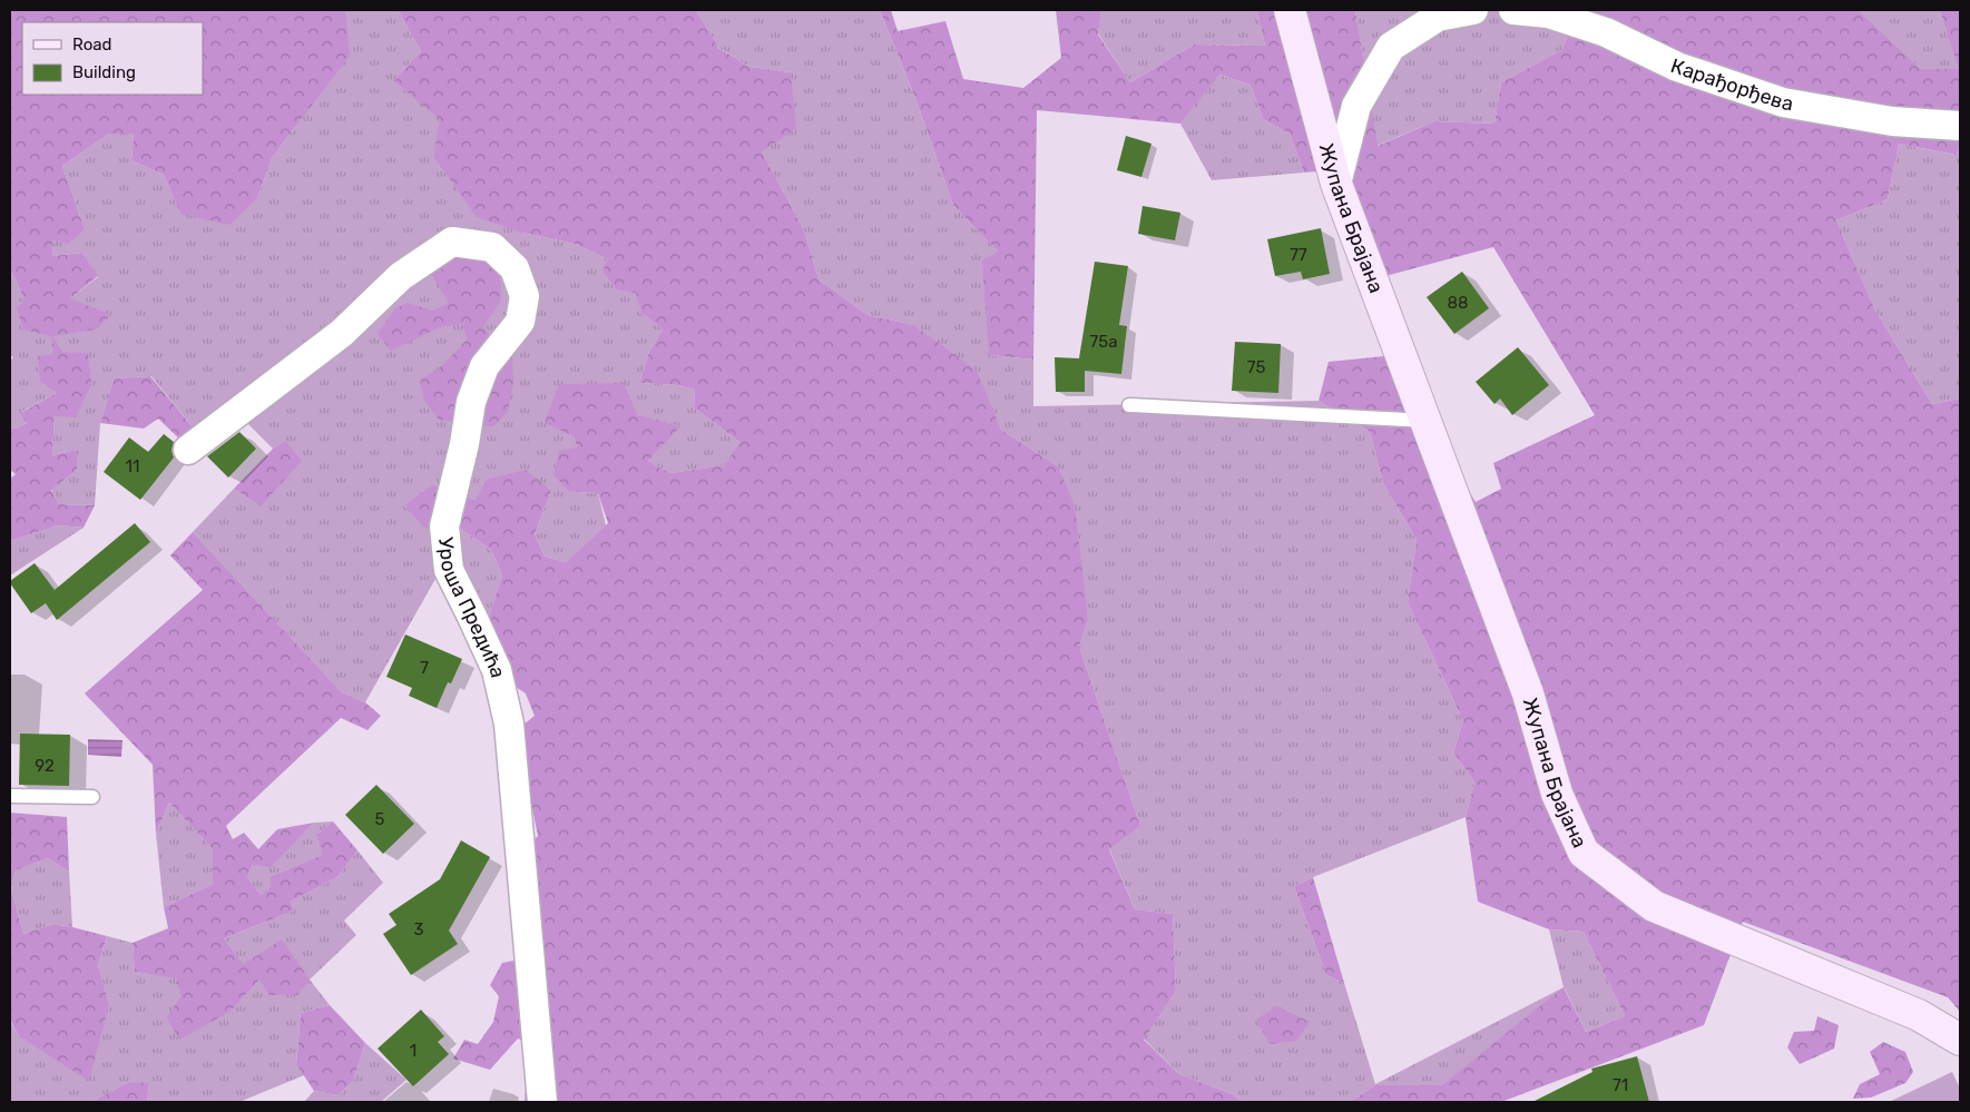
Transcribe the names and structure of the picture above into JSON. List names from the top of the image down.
{
  "streets": {
    "street": ["Карађорђева", "Жупана Брајана", "Уроша Предића"]
  },
  "house_numbers": [
    "77",
    "88",
    "75a",
    "75",
    "11",
    "7",
    "92",
    "5",
    "3",
    "1",
    "71"
  ],
  "legend": ["Road", "Building"]
}
